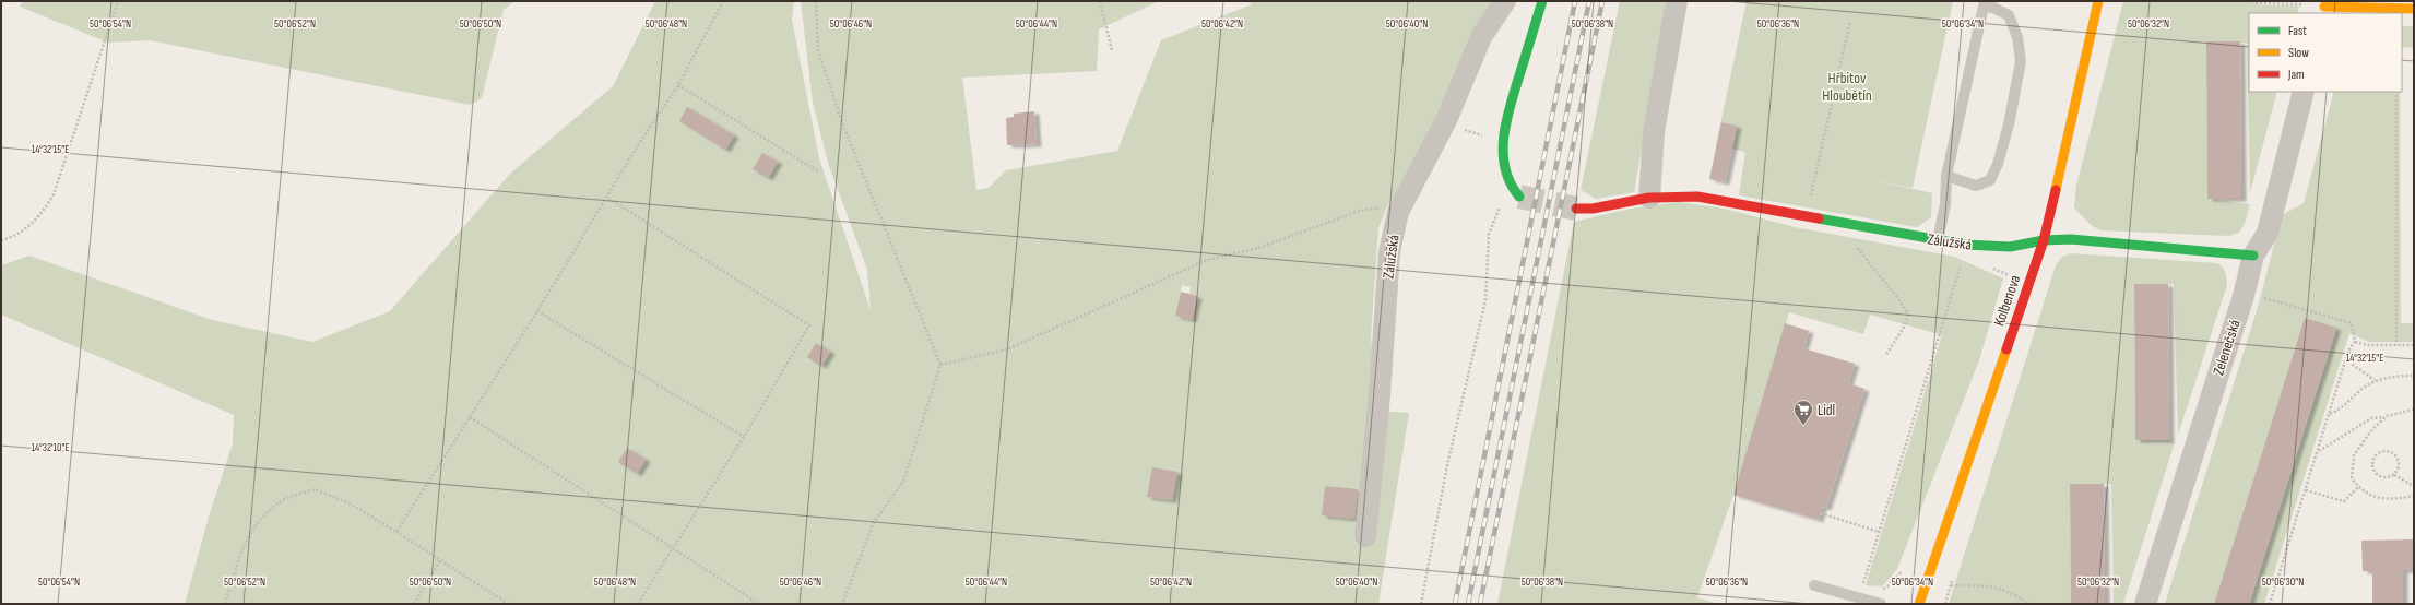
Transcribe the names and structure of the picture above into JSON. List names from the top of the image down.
{
  "streets": {
    "street": ["Zálužská", "Kolbenova", "Zelenečská"]
  },
  "crossings": [
    ["Zálužská", "Kolbenova"],
    ["Zálužská", "Zelenečská"]
  ],
  "parks": ["Hřbitov Hloubětín"],
  "places": {
    "supermarket": ["Lidl"]
  },
  "legend": ["Fast", "Slow", "Jam"],
  "coordinates": [
    "50°06'54\"N",
    "50°06'52\"N",
    "50°06'50\"N",
    "50°06'48\"N",
    "50°06'46\"N",
    "50°06'44\"N",
    "50°06'42\"N",
    "50°06'40\"N",
    "50°06'38\"N",
    "50°06'36\"N",
    "50°06'34\"N",
    "50°06'32\"N",
    "14°32'15\"E",
    "14°32'10\"E",
    "50°06'30\"N"
  ]
}
